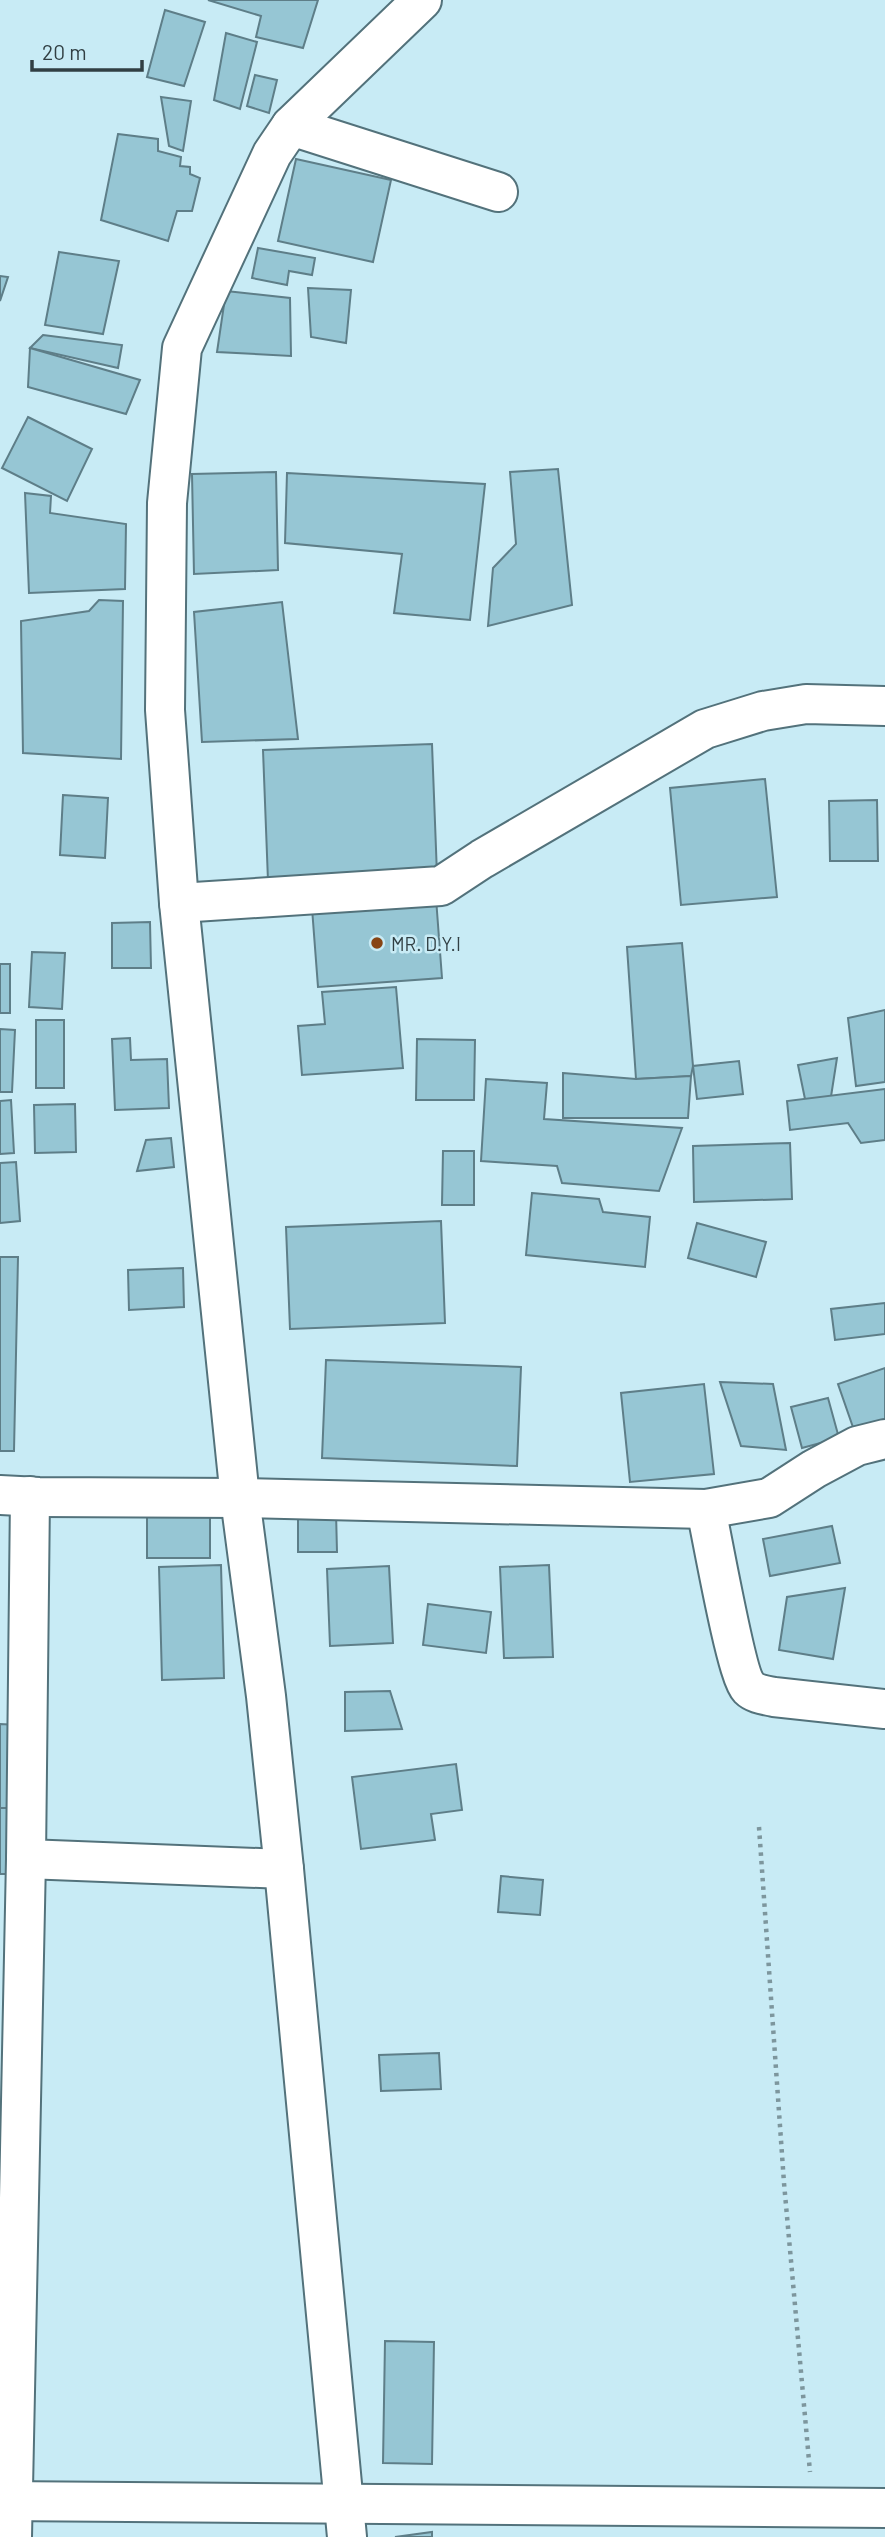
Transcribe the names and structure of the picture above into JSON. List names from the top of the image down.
{
  "places": ["MR. D.Y.I"],
  "scale_bar": "20 m"
}
